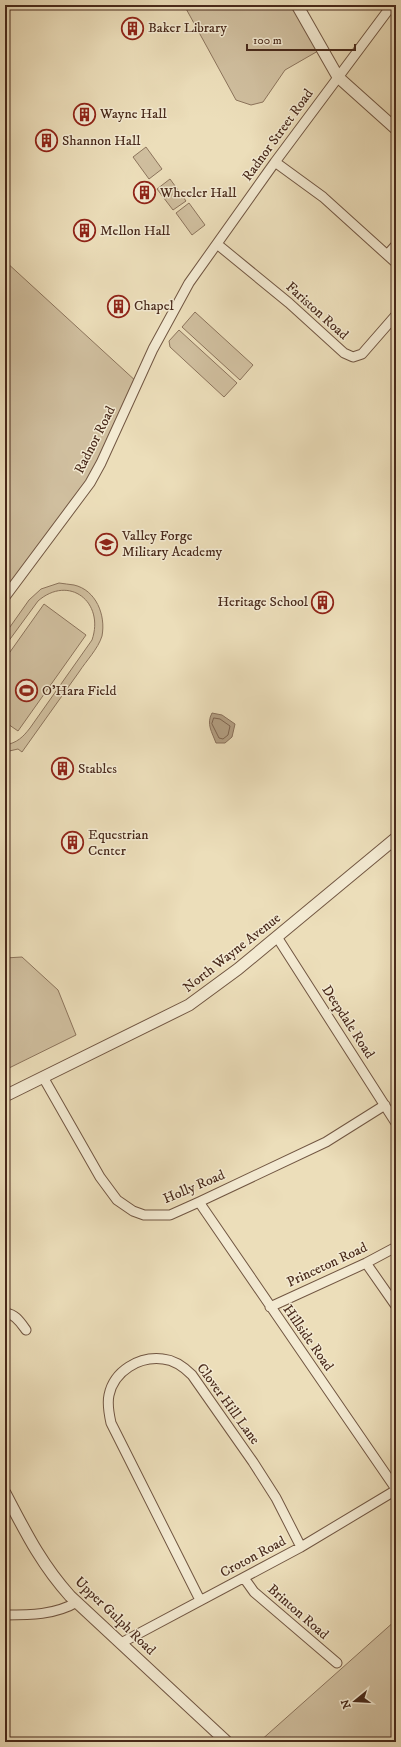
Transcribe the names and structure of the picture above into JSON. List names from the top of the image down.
{
  "streets": {
    "street": [
      "Radnor Street Road",
      "Fariston Road",
      "Radnor Road",
      "North Wayne Avenue",
      "Deepdale Road",
      "Holly Road",
      "Princeton Road",
      "Hillside Road",
      "Clover Hill Lane",
      "Croton Road",
      "Brinton Road",
      "Upper Gulph Road"
    ]
  },
  "crossings": [
    ["Radnor Street Road", "Fariston Road"],
    ["Radnor Street Road", "Radnor Road"],
    ["North Wayne Avenue", "Deepdale Road"],
    ["North Wayne Avenue", "Holly Road"],
    ["Deepdale Road", "Holly Road"],
    ["Holly Road", "Hillside Road"],
    ["Princeton Road", "Hillside Road"],
    ["Hillside Road", "Croton Road"],
    ["Clover Hill Lane", "Croton Road"],
    ["Croton Road", "Brinton Road"],
    ["Croton Road", "Upper Gulph Road"]
  ],
  "places": {
    "building": [
      "Baker Library",
      "Wayne Hall",
      "Shannon Hall",
      "Wheeler Hall",
      "Mellon Hall",
      "Chapel",
      "Heritage School",
      "Stables",
      "Equestrian Center"
    ],
    "school or university": ["Valley Forge Military Academy"],
    "sports": ["O’Hara Field"]
  },
  "scale_bar": "100 m",
  "north": "left"
}
